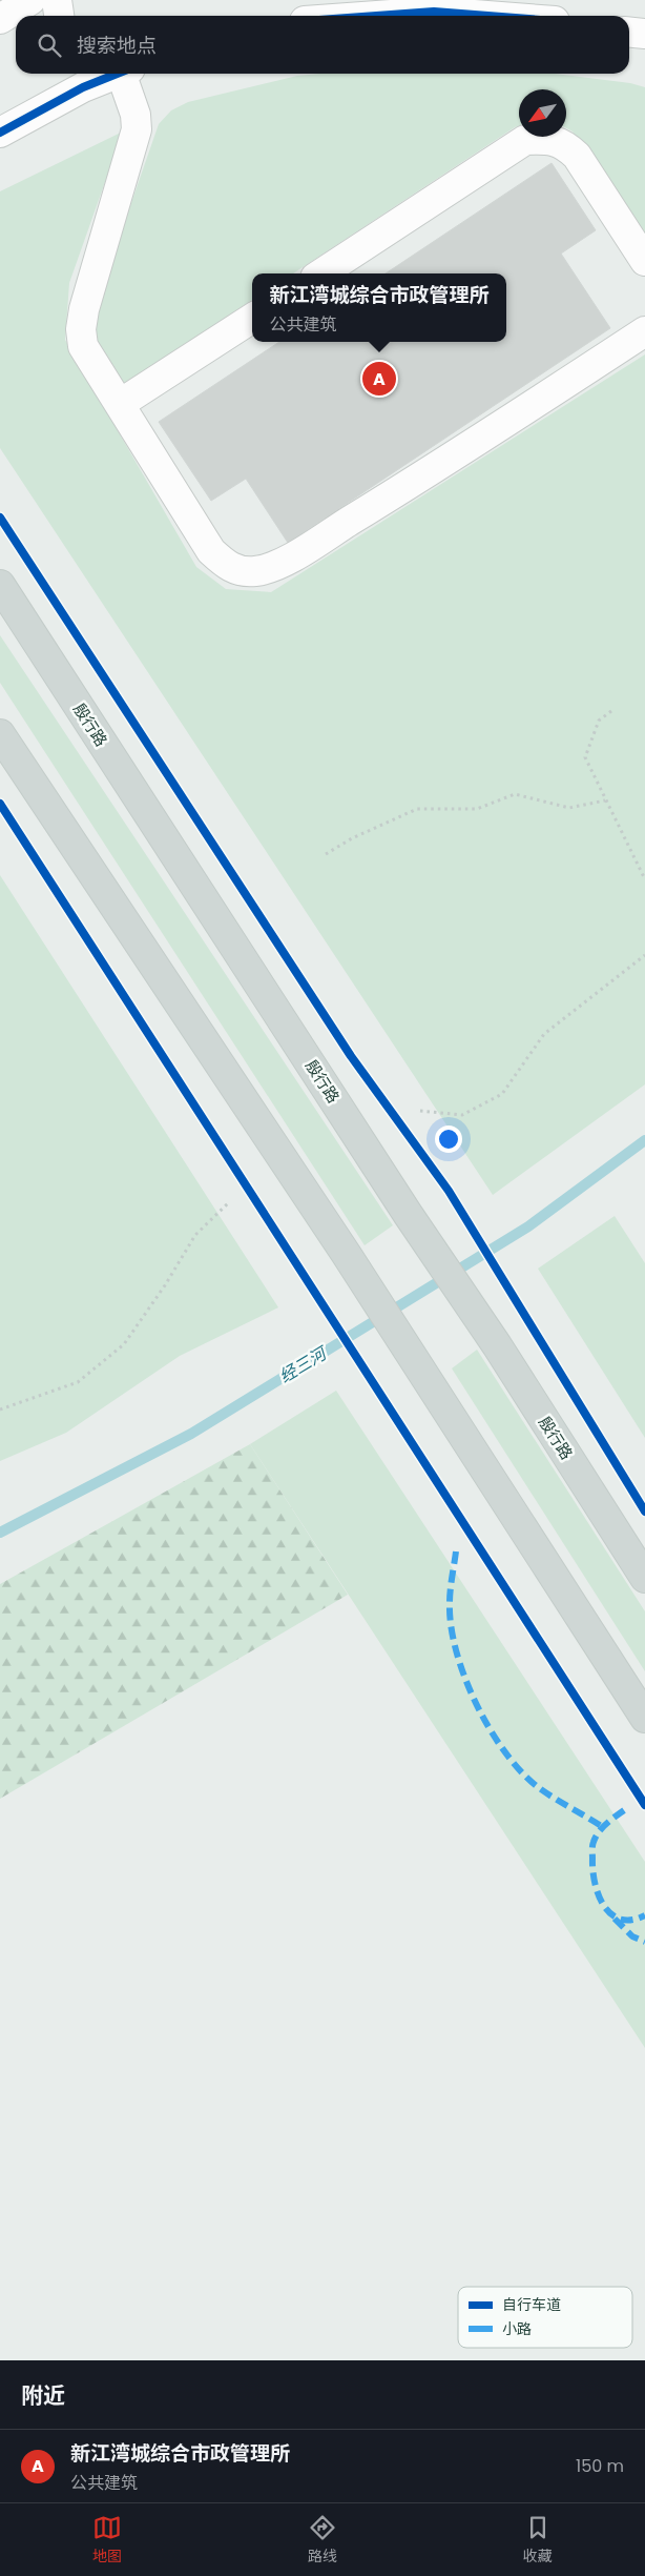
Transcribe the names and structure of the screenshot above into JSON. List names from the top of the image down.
{
  "streets": {
    "main road": ["殷行路"]
  },
  "water": ["经三河"],
  "legend": ["自行车道", "小路"],
  "north": "bottom left",
  "page": {
    "search": "搜索地点",
    "popup": ["新江湾城综合市政管理所", "公共建筑"],
    "pins": "A",
    "heading": "附近",
    "list": [
      {
        "mark": "A",
        "name": "新江湾城综合市政管理所",
        "note": "公共建筑",
        "value": "150 m"
      }
    ],
    "nav": ["地图", "路线", "收藏"]
  }
}
